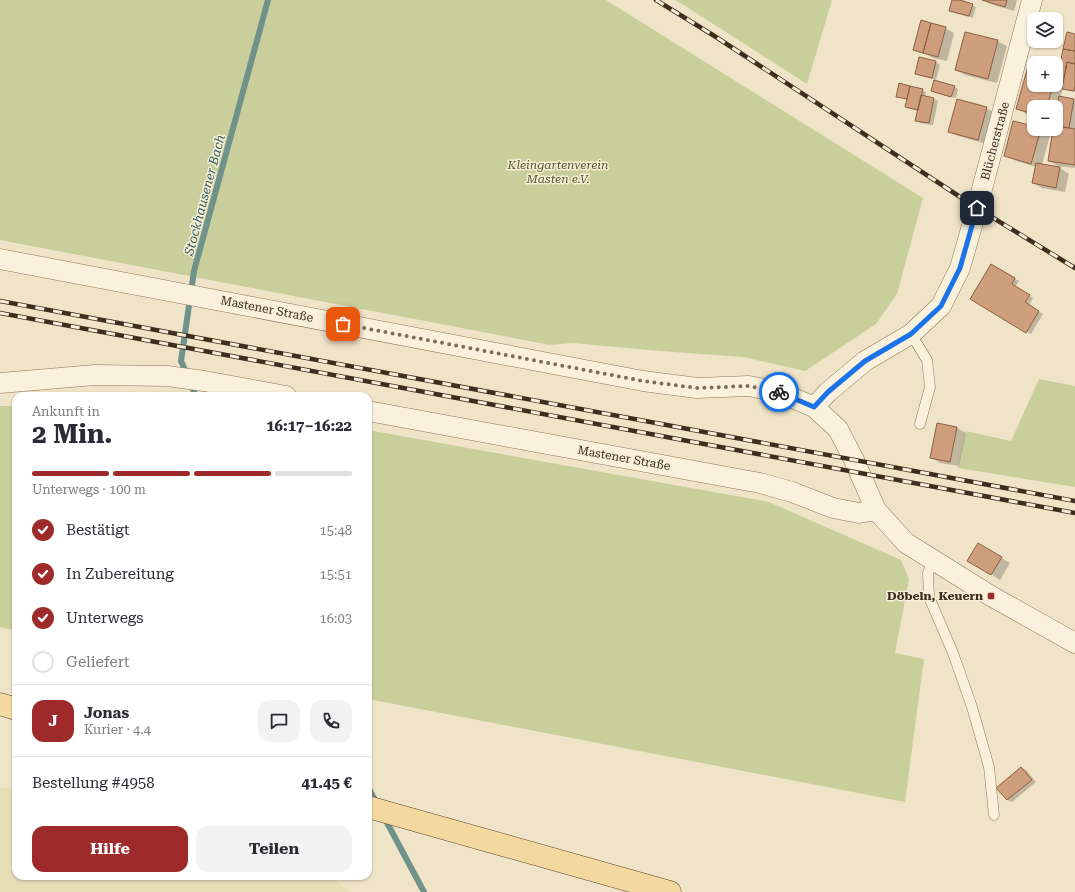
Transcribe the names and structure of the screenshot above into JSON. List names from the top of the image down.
{
  "streets": {
    "street": ["Blücherstraße", "Mastener Straße"]
  },
  "crossings": [
    ["Blücherstraße", "Mastener Straße"]
  ],
  "water": ["Stockhausener Bach"],
  "parks": ["Kleingartenverein Masten e.V."],
  "places": {
    "transit": ["Döbeln, Keuern"]
  },
  "page": {
    "map_buttons": ["+", "−"],
    "heading": ["2 Min.", "Ankunft in", "16:17–16:22"],
    "panel": [
      "Jonas",
      "Kurier · 4.4",
      "Bestellung #4958",
      "41.45 €"
    ],
    "bar": "Unterwegs · 100 m",
    "list": [
      ["Bestätigt", "15:48"],
      ["In Zubereitung", "15:51"],
      ["Unterwegs", "16:03"],
      "Geliefert"
    ],
    "round": "J",
    "buttons": ["Hilfe", "Teilen"]
  }
}
